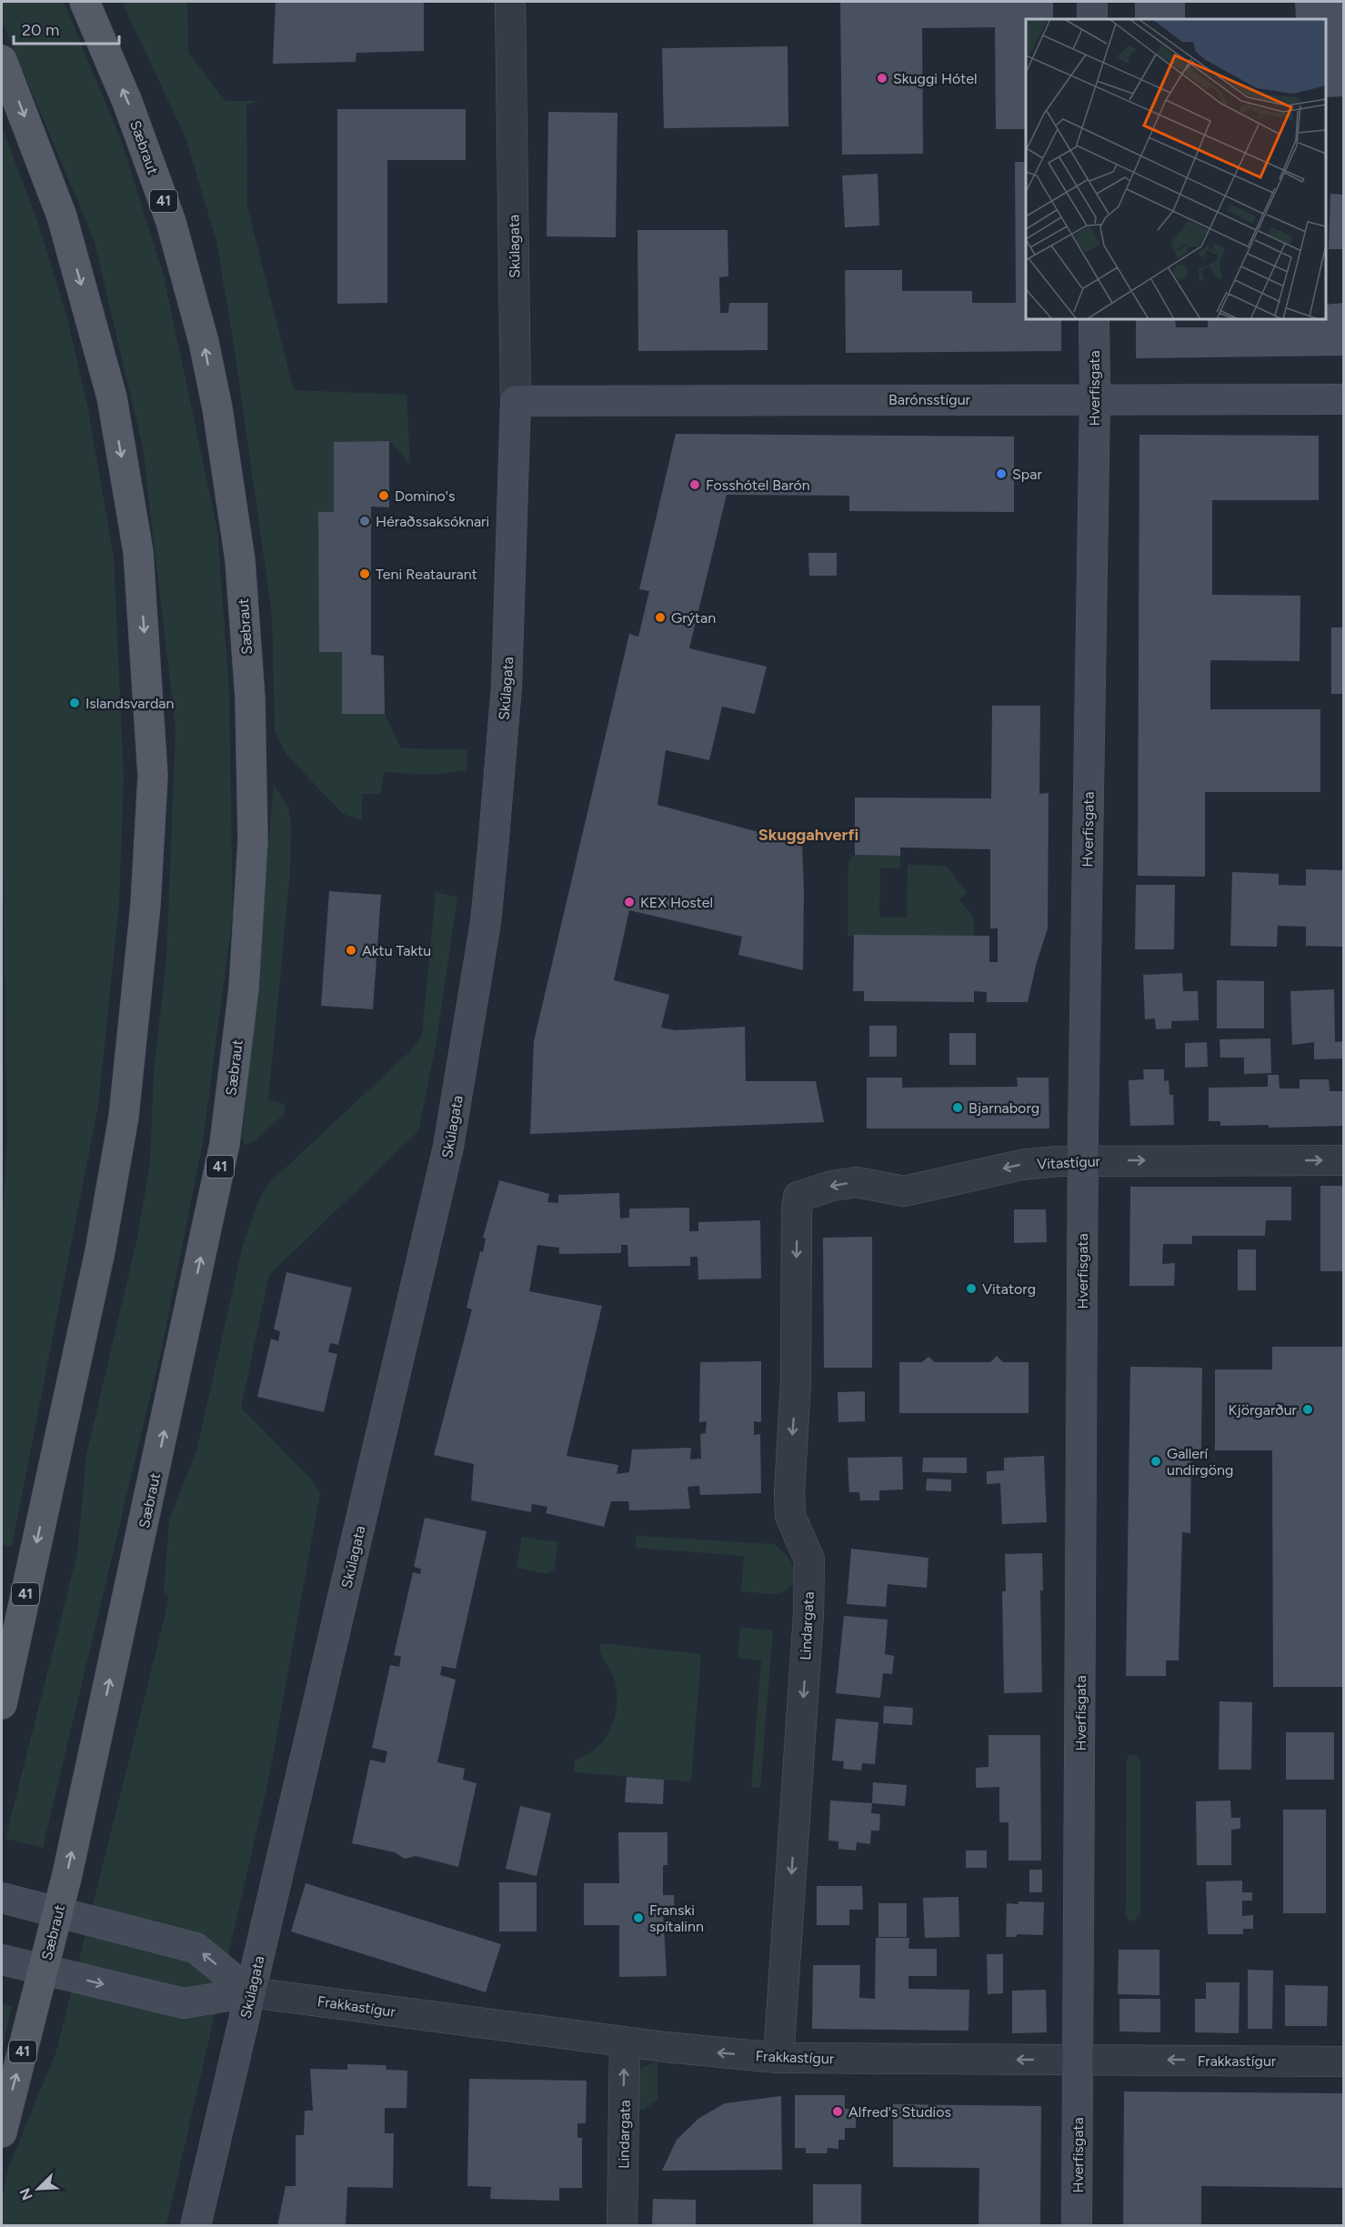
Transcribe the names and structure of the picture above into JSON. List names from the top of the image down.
{
  "streets": {
    "main road": ["Sæbraut", "41"],
    "street": [
      "Skúlagata",
      "Hverfisgata",
      "Barónsstígur",
      "Vitastígur",
      "Lindargata",
      "Frakkastígur"
    ]
  },
  "crossings": [
    ["Sæbraut", "Frakkastígur"],
    ["Skúlagata", "Barónsstígur"],
    ["Skúlagata", "Frakkastígur"],
    ["Hverfisgata", "Barónsstígur"],
    ["Hverfisgata", "Vitastígur"],
    ["Hverfisgata", "Frakkastígur"],
    ["Vitastígur", "Lindargata"],
    ["Lindargata", "Frakkastígur"]
  ],
  "districts": ["Skuggahverfi"],
  "places": [
    "Skuggi Hótel",
    "Spar",
    "Fosshótel Barón",
    "Domino's",
    "Héraðssaksóknari",
    "Teni Reataurant",
    "Grýtan",
    "Islandsvardan",
    "KEX Hostel",
    "Aktu Taktu",
    "Bjarnaborg",
    "Vitatorg",
    "Kjörgarður",
    "Gallerí undirgöng",
    "Franski spítalinn",
    "Alfred's Studios"
  ],
  "scale_bar": "20 m",
  "north": "bottom left"
}
